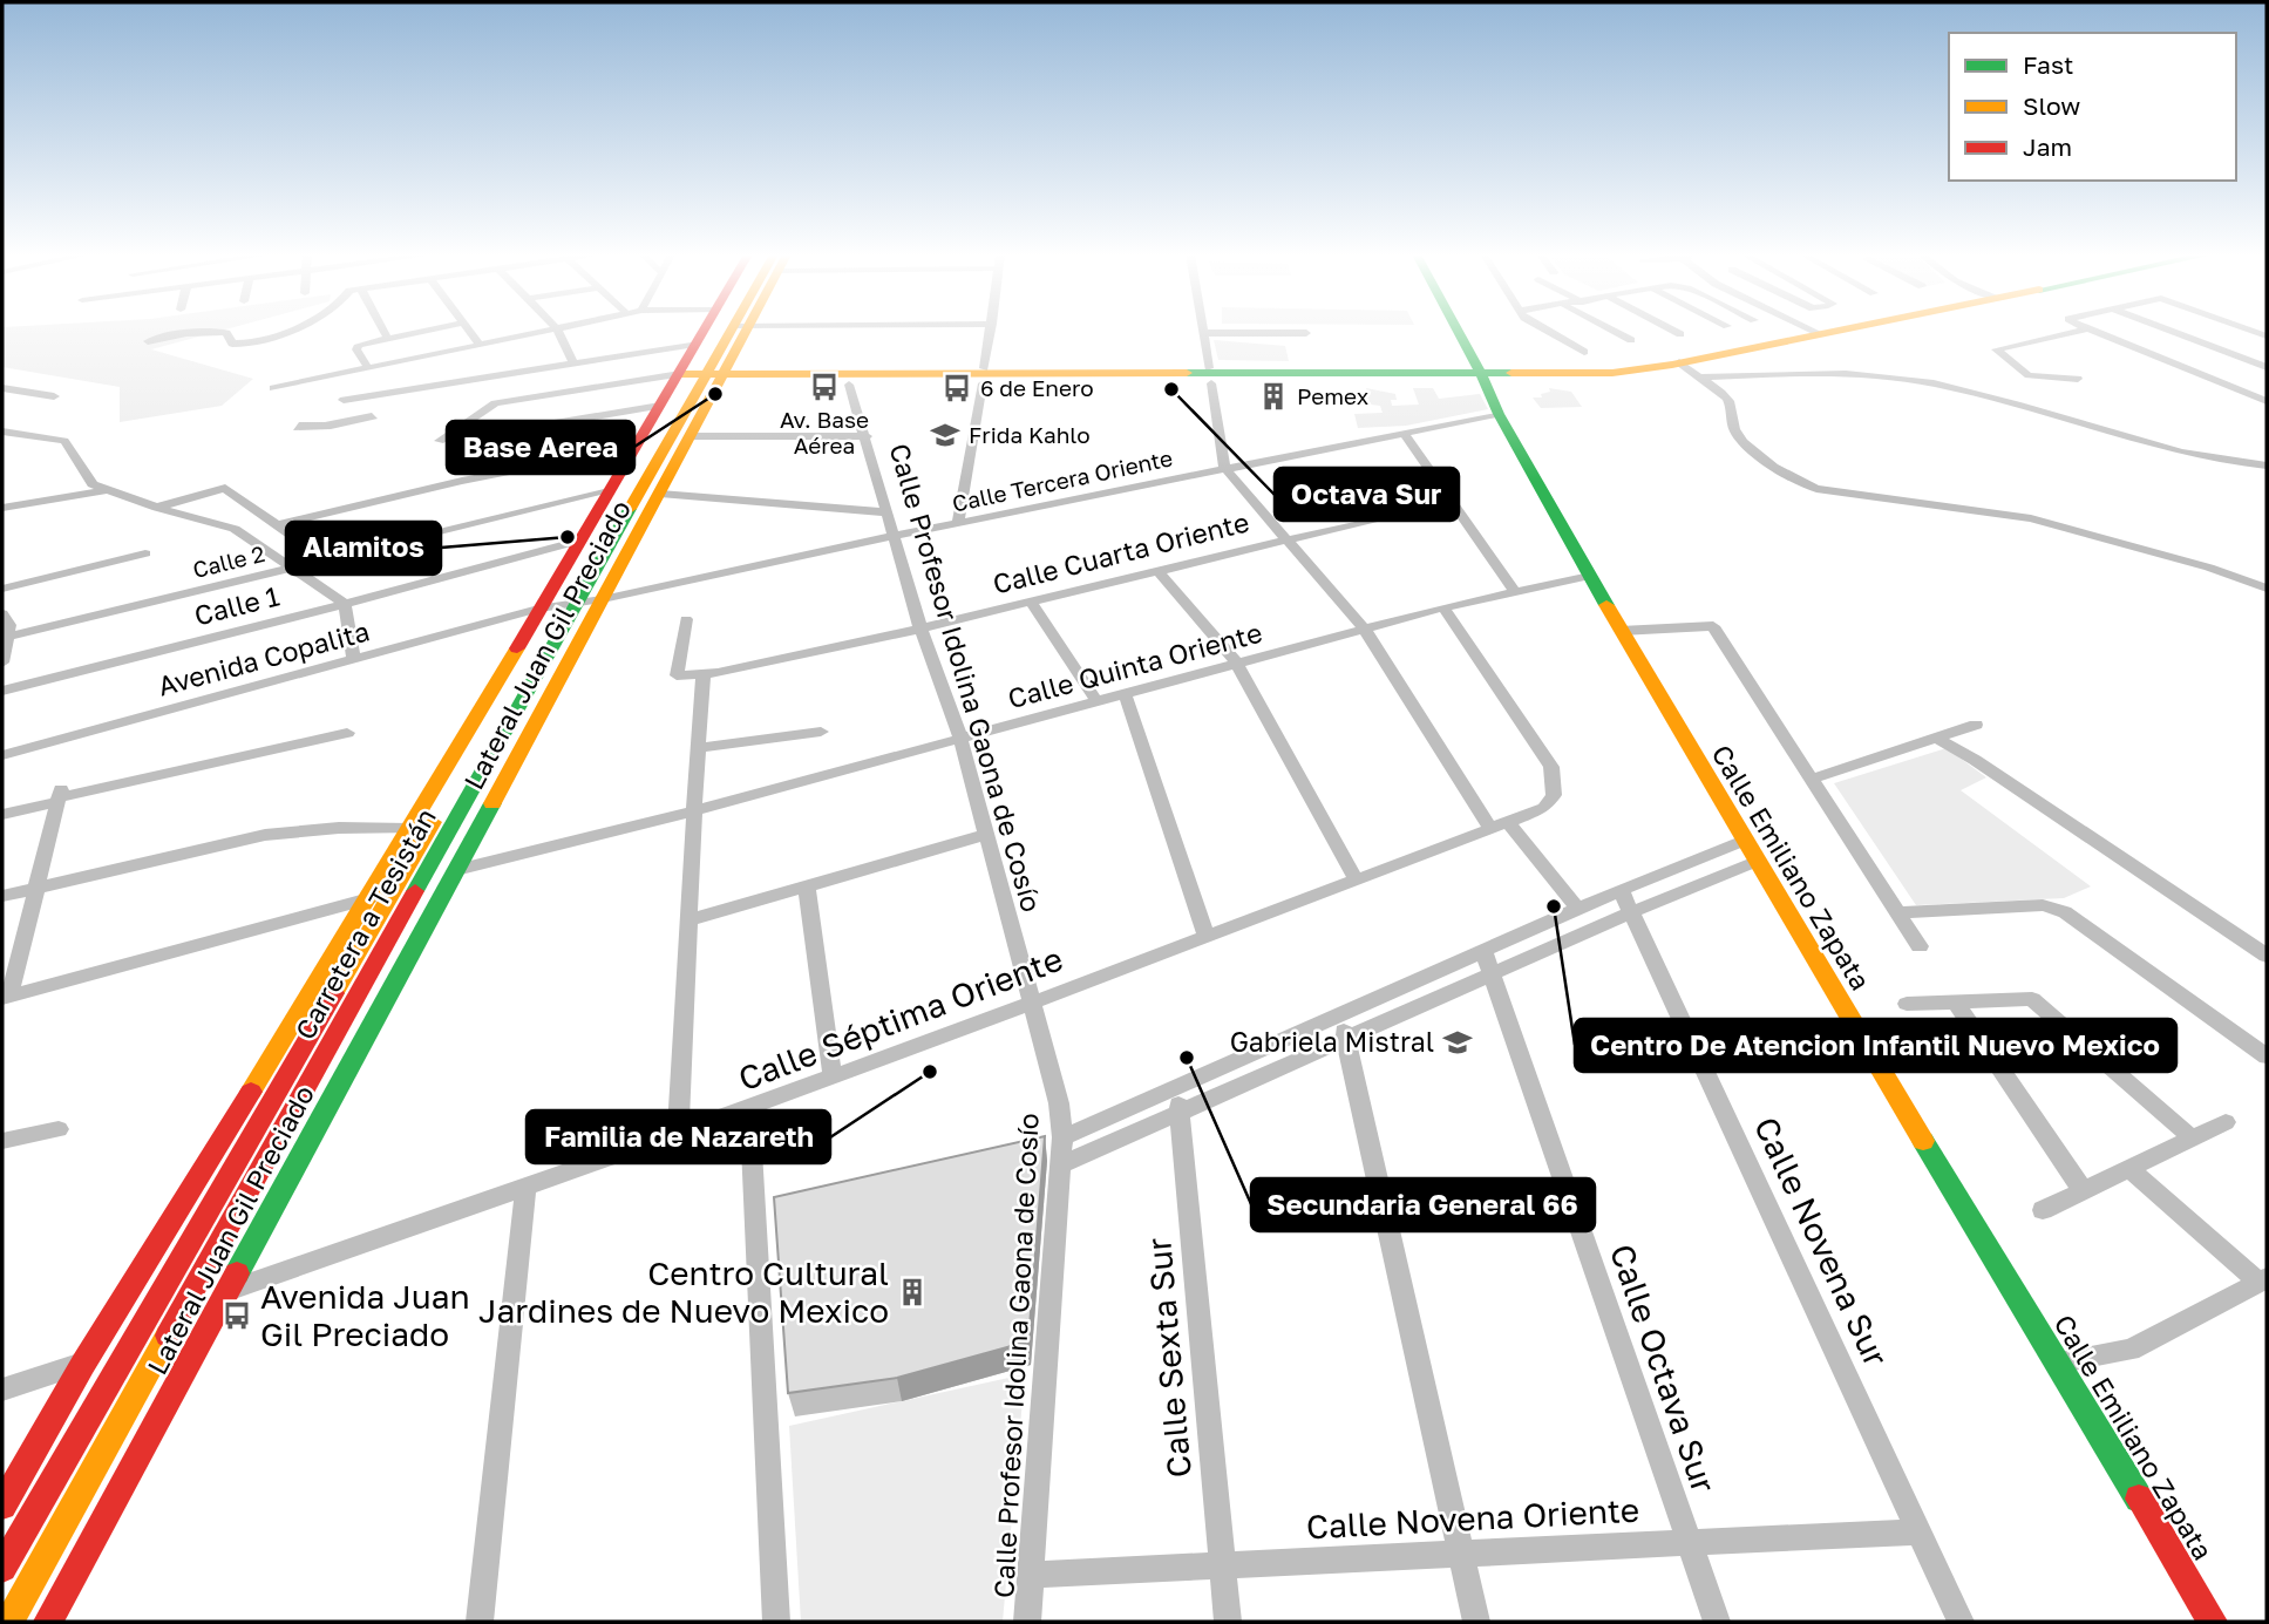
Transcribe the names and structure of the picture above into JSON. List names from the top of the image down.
{
  "streets": {
    "main road": ["Lateral Juan Gil Preciado", "Calle Emiliano Zapata", "Carretera a Tesistán"],
    "street": [
      "Calle Tercera Oriente",
      "Calle Cuarta Oriente",
      "Calle 2",
      "Calle 1",
      "Avenida Copalita",
      "Calle Quinta Oriente",
      "Calle Profesor Idolina Gaona de Cosío",
      "Calle Séptima Oriente",
      "Calle Novena Sur",
      "Calle Sexta Sur",
      "Calle Octava Sur",
      "Calle Novena Oriente"
    ]
  },
  "crossings": [
    ["Calle Tercera Oriente", "Lateral Juan Gil Preciado"],
    ["Calle Tercera Oriente", "Avenida Copalita"],
    ["Calle Tercera Oriente", "Calle Profesor Idolina Gaona de Cosío"],
    ["Calle Tercera Oriente", "Calle Emiliano Zapata"],
    ["Calle Tercera Oriente", "Carretera a Tesistán"],
    ["Calle Cuarta Oriente", "Calle Profesor Idolina Gaona de Cosío"],
    ["Calle 2", "Lateral Juan Gil Preciado"],
    ["Calle 1", "Lateral Juan Gil Preciado"],
    ["Lateral Juan Gil Preciado", "Avenida Copalita"],
    ["Lateral Juan Gil Preciado", "Calle Quinta Oriente"],
    ["Lateral Juan Gil Preciado", "Carretera a Tesistán"],
    ["Lateral Juan Gil Preciado", "Calle Séptima Oriente"],
    ["Calle Quinta Oriente", "Calle Profesor Idolina Gaona de Cosío"],
    ["Calle Quinta Oriente", "Calle Emiliano Zapata"],
    ["Calle Quinta Oriente", "Calle Séptima Oriente"],
    ["Calle Profesor Idolina Gaona de Cosío", "Calle Séptima Oriente"],
    ["Calle Profesor Idolina Gaona de Cosío", "Calle Novena Oriente"],
    ["Calle Novena Sur", "Calle Novena Oriente"],
    ["Calle Sexta Sur", "Calle Novena Oriente"],
    ["Calle Octava Sur", "Calle Novena Oriente"]
  ],
  "places": {
    "bus stop": ["Av. Base Aérea", "6 de Enero", "Avenida Juan Gil Preciado"],
    "other": [
      "Octava Sur",
      "Base Aerea",
      "Alamitos",
      "Centro De Atencion Infantil Nuevo Mexico",
      "Secundaria General 66",
      "Familia de Nazareth"
    ],
    "building": ["Pemex", "Centro Cultural Jardines de Nuevo Mexico"],
    "school or university": ["Frida Kahlo", "Gabriela Mistral"]
  },
  "legend": ["Fast", "Slow", "Jam"]
}
